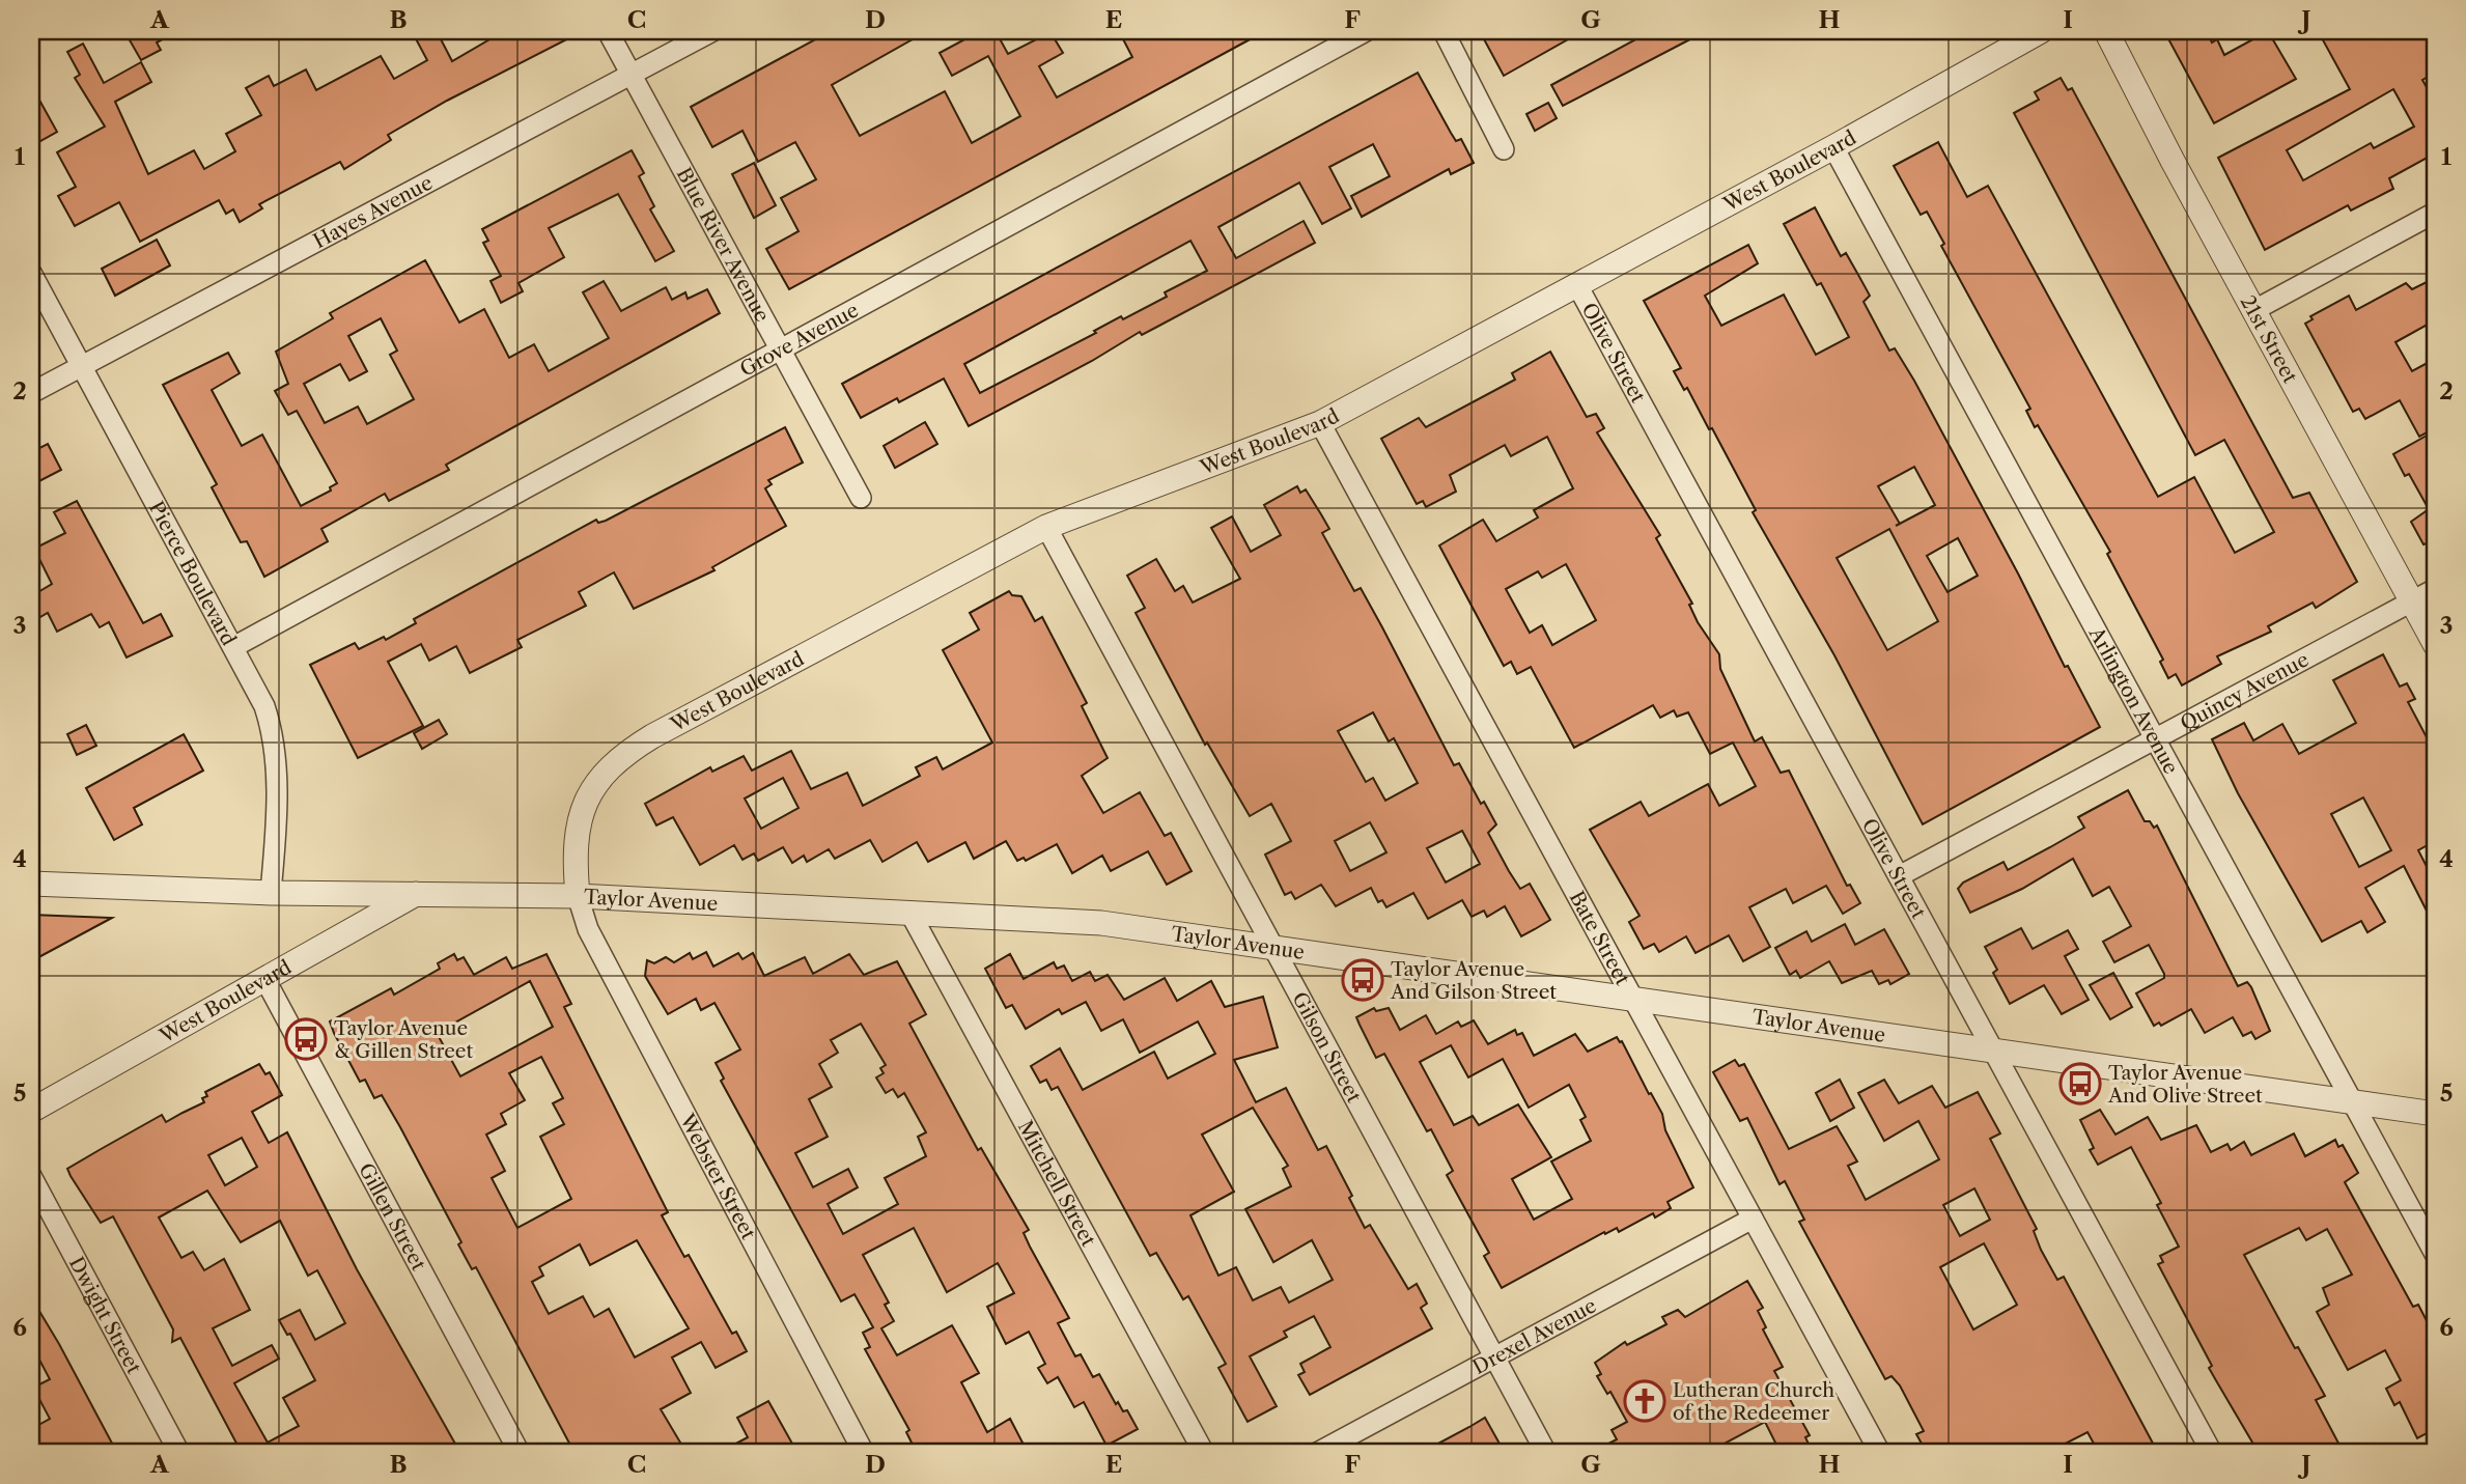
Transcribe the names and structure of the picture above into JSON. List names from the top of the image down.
{
  "streets": {
    "street": [
      "West Boulevard",
      "Hayes Avenue",
      "Blue River Avenue",
      "Grove Avenue",
      "21st Street",
      "Olive Street",
      "Pierce Boulevard",
      "Quincy Avenue",
      "Arlington Avenue",
      "Taylor Avenue",
      "Bate Street",
      "Gilson Street",
      "Webster Street",
      "Mitchell Street",
      "Gillen Street",
      "Dwight Street",
      "Drexel Avenue"
    ]
  },
  "crossings": [
    ["West Boulevard", "Olive Street"],
    ["West Boulevard", "Arlington Avenue"],
    ["West Boulevard", "Taylor Avenue"],
    ["West Boulevard", "Bate Street"],
    ["West Boulevard", "Gilson Street"],
    ["West Boulevard", "Webster Street"],
    ["West Boulevard", "Gillen Street"],
    ["Hayes Avenue", "Blue River Avenue"],
    ["Hayes Avenue", "Pierce Boulevard"],
    ["Blue River Avenue", "Grove Avenue"],
    ["Grove Avenue", "Pierce Boulevard"],
    ["21st Street", "Quincy Avenue"],
    ["Olive Street", "Quincy Avenue"],
    ["Olive Street", "Taylor Avenue"],
    ["Pierce Boulevard", "Taylor Avenue"],
    ["Quincy Avenue", "Arlington Avenue"],
    ["Arlington Avenue", "Taylor Avenue"],
    ["Taylor Avenue", "Bate Street"],
    ["Taylor Avenue", "Gilson Street"],
    ["Taylor Avenue", "Webster Street"],
    ["Taylor Avenue", "Mitchell Street"],
    ["Bate Street", "Drexel Avenue"],
    ["Gilson Street", "Drexel Avenue"]
  ],
  "places": {
    "bus stop": ["Taylor Avenue And Gilson Street", "Taylor Avenue & Gillen Street", "Taylor Avenue And Olive Street"],
    "church": ["Lutheran Church of the Redeemer"]
  },
  "grid": {
    "columns": [
      "A",
      "B",
      "C",
      "D",
      "E",
      "F",
      "G",
      "H",
      "I",
      "J"
    ],
    "rows": [
      "1",
      "2",
      "3",
      "4",
      "5",
      "6"
    ]
  }
}
